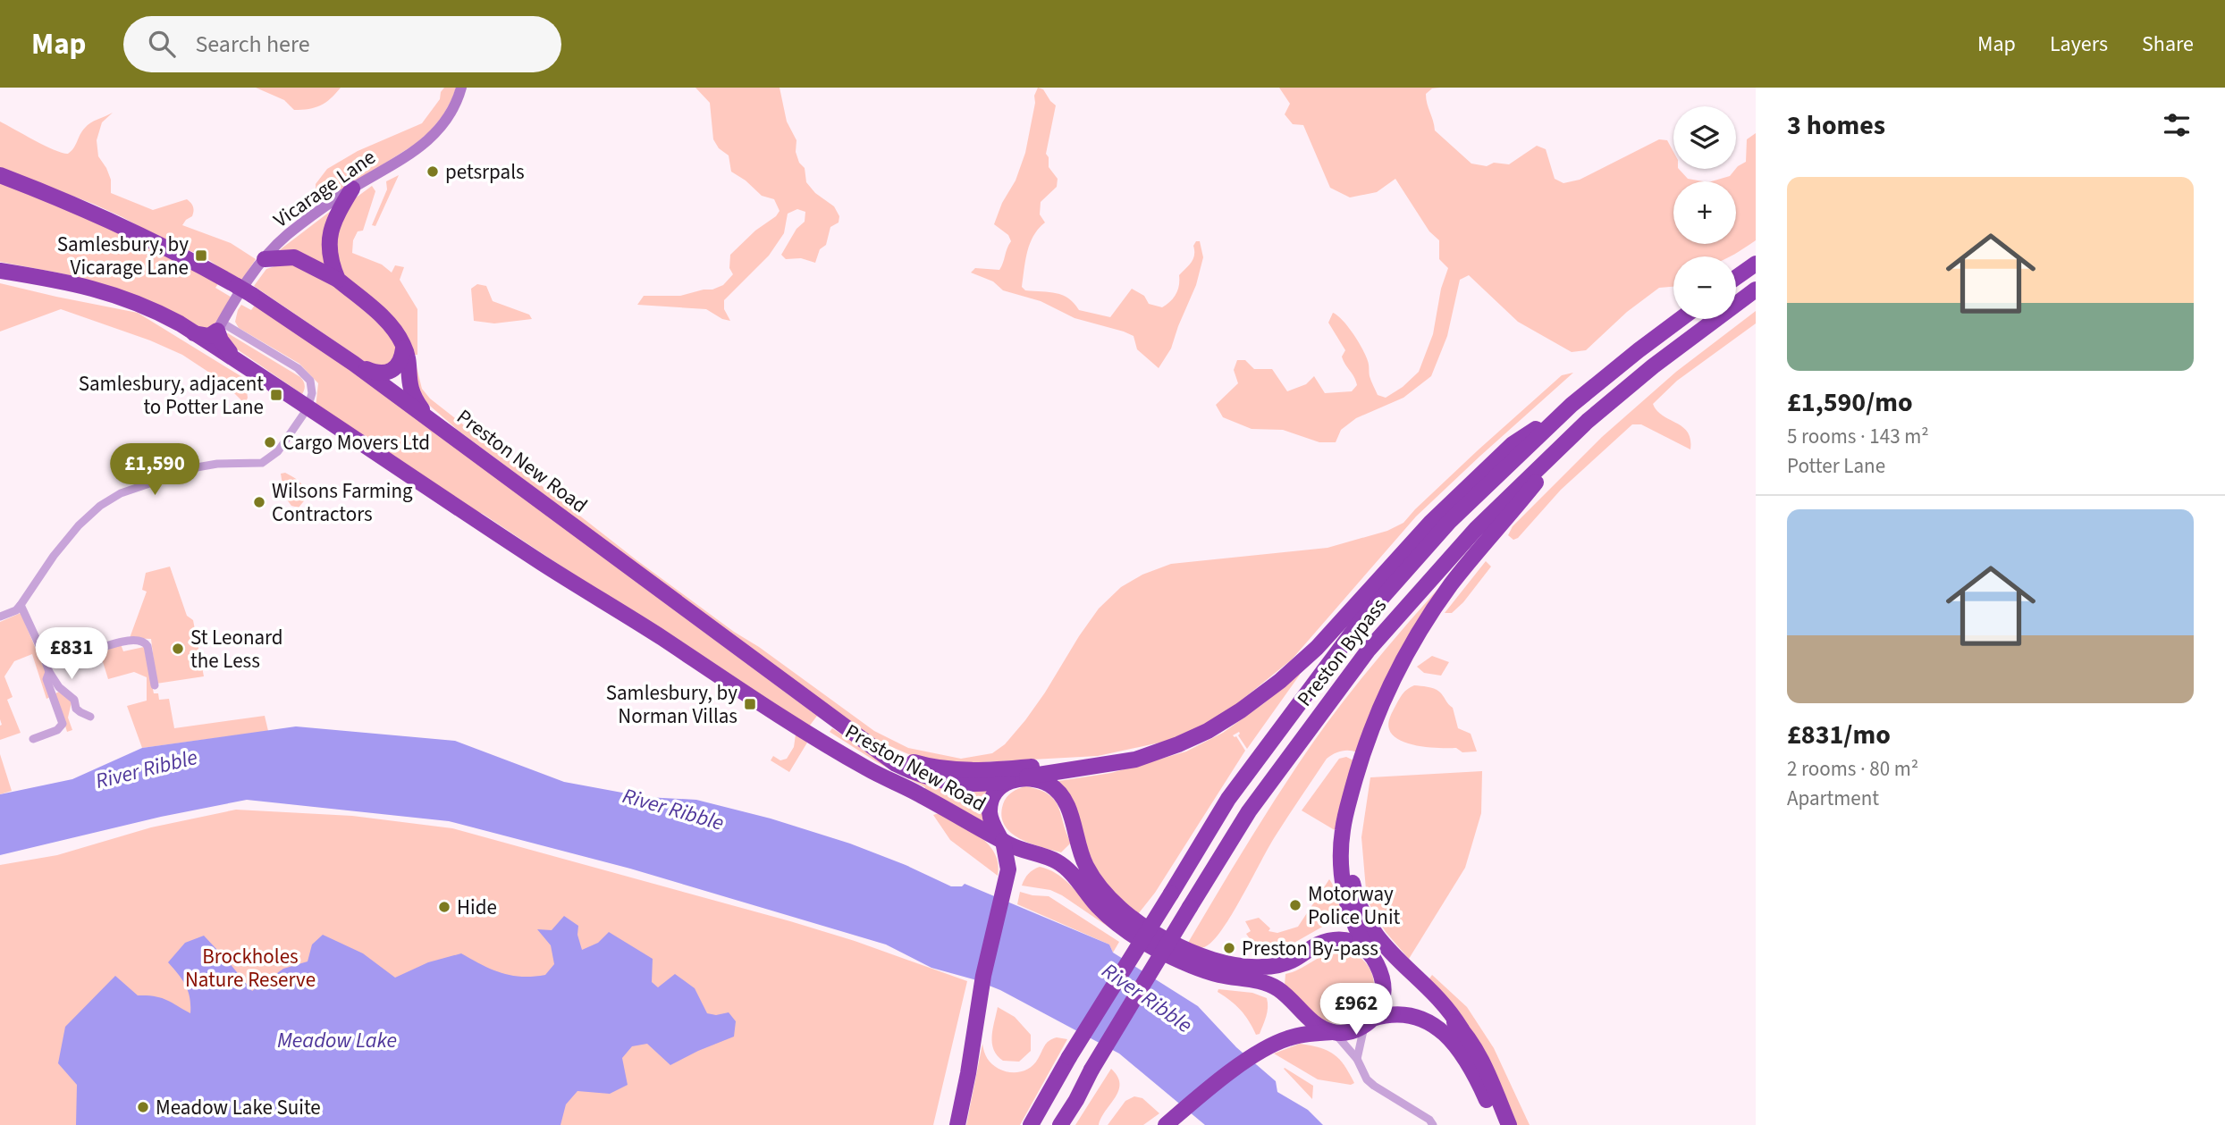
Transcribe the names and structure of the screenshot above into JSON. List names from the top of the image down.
{
  "streets": {
    "highway": ["Preston New Road", "Preston Bypass"],
    "street": ["Vicarage Lane"]
  },
  "water": ["River Ribble", "Meadow Lake"],
  "parks": ["Brockholes Nature Reserve"],
  "places": {
    "other": [
      "petsrpals",
      "Cargo Movers Ltd",
      "Wilsons Farming Contractors",
      "St Leonard the Less",
      "Motorway Police Unit",
      "Hide",
      "Preston By-pass",
      "Meadow Lake Suite"
    ],
    "transit": ["Samlesbury, by Vicarage Lane", "Samlesbury, adjacent to Potter Lane", "Samlesbury, by Norman Villas"]
  },
  "page": {
    "header": "Map",
    "search": "Search here",
    "nav": ["Map", "Layers", "Share"],
    "heading": "3 homes",
    "map_buttons": ["+", "−"],
    "list": [
      {
        "name": "£1,590/mo",
        "note": "5 rooms · 143 m² · Potter Lane"
      },
      {
        "name": "£831/mo",
        "note": "2 rooms · 80 m² · Apartment"
      }
    ],
    "price": ["£1,590", "£831", "£962"]
  }
}
